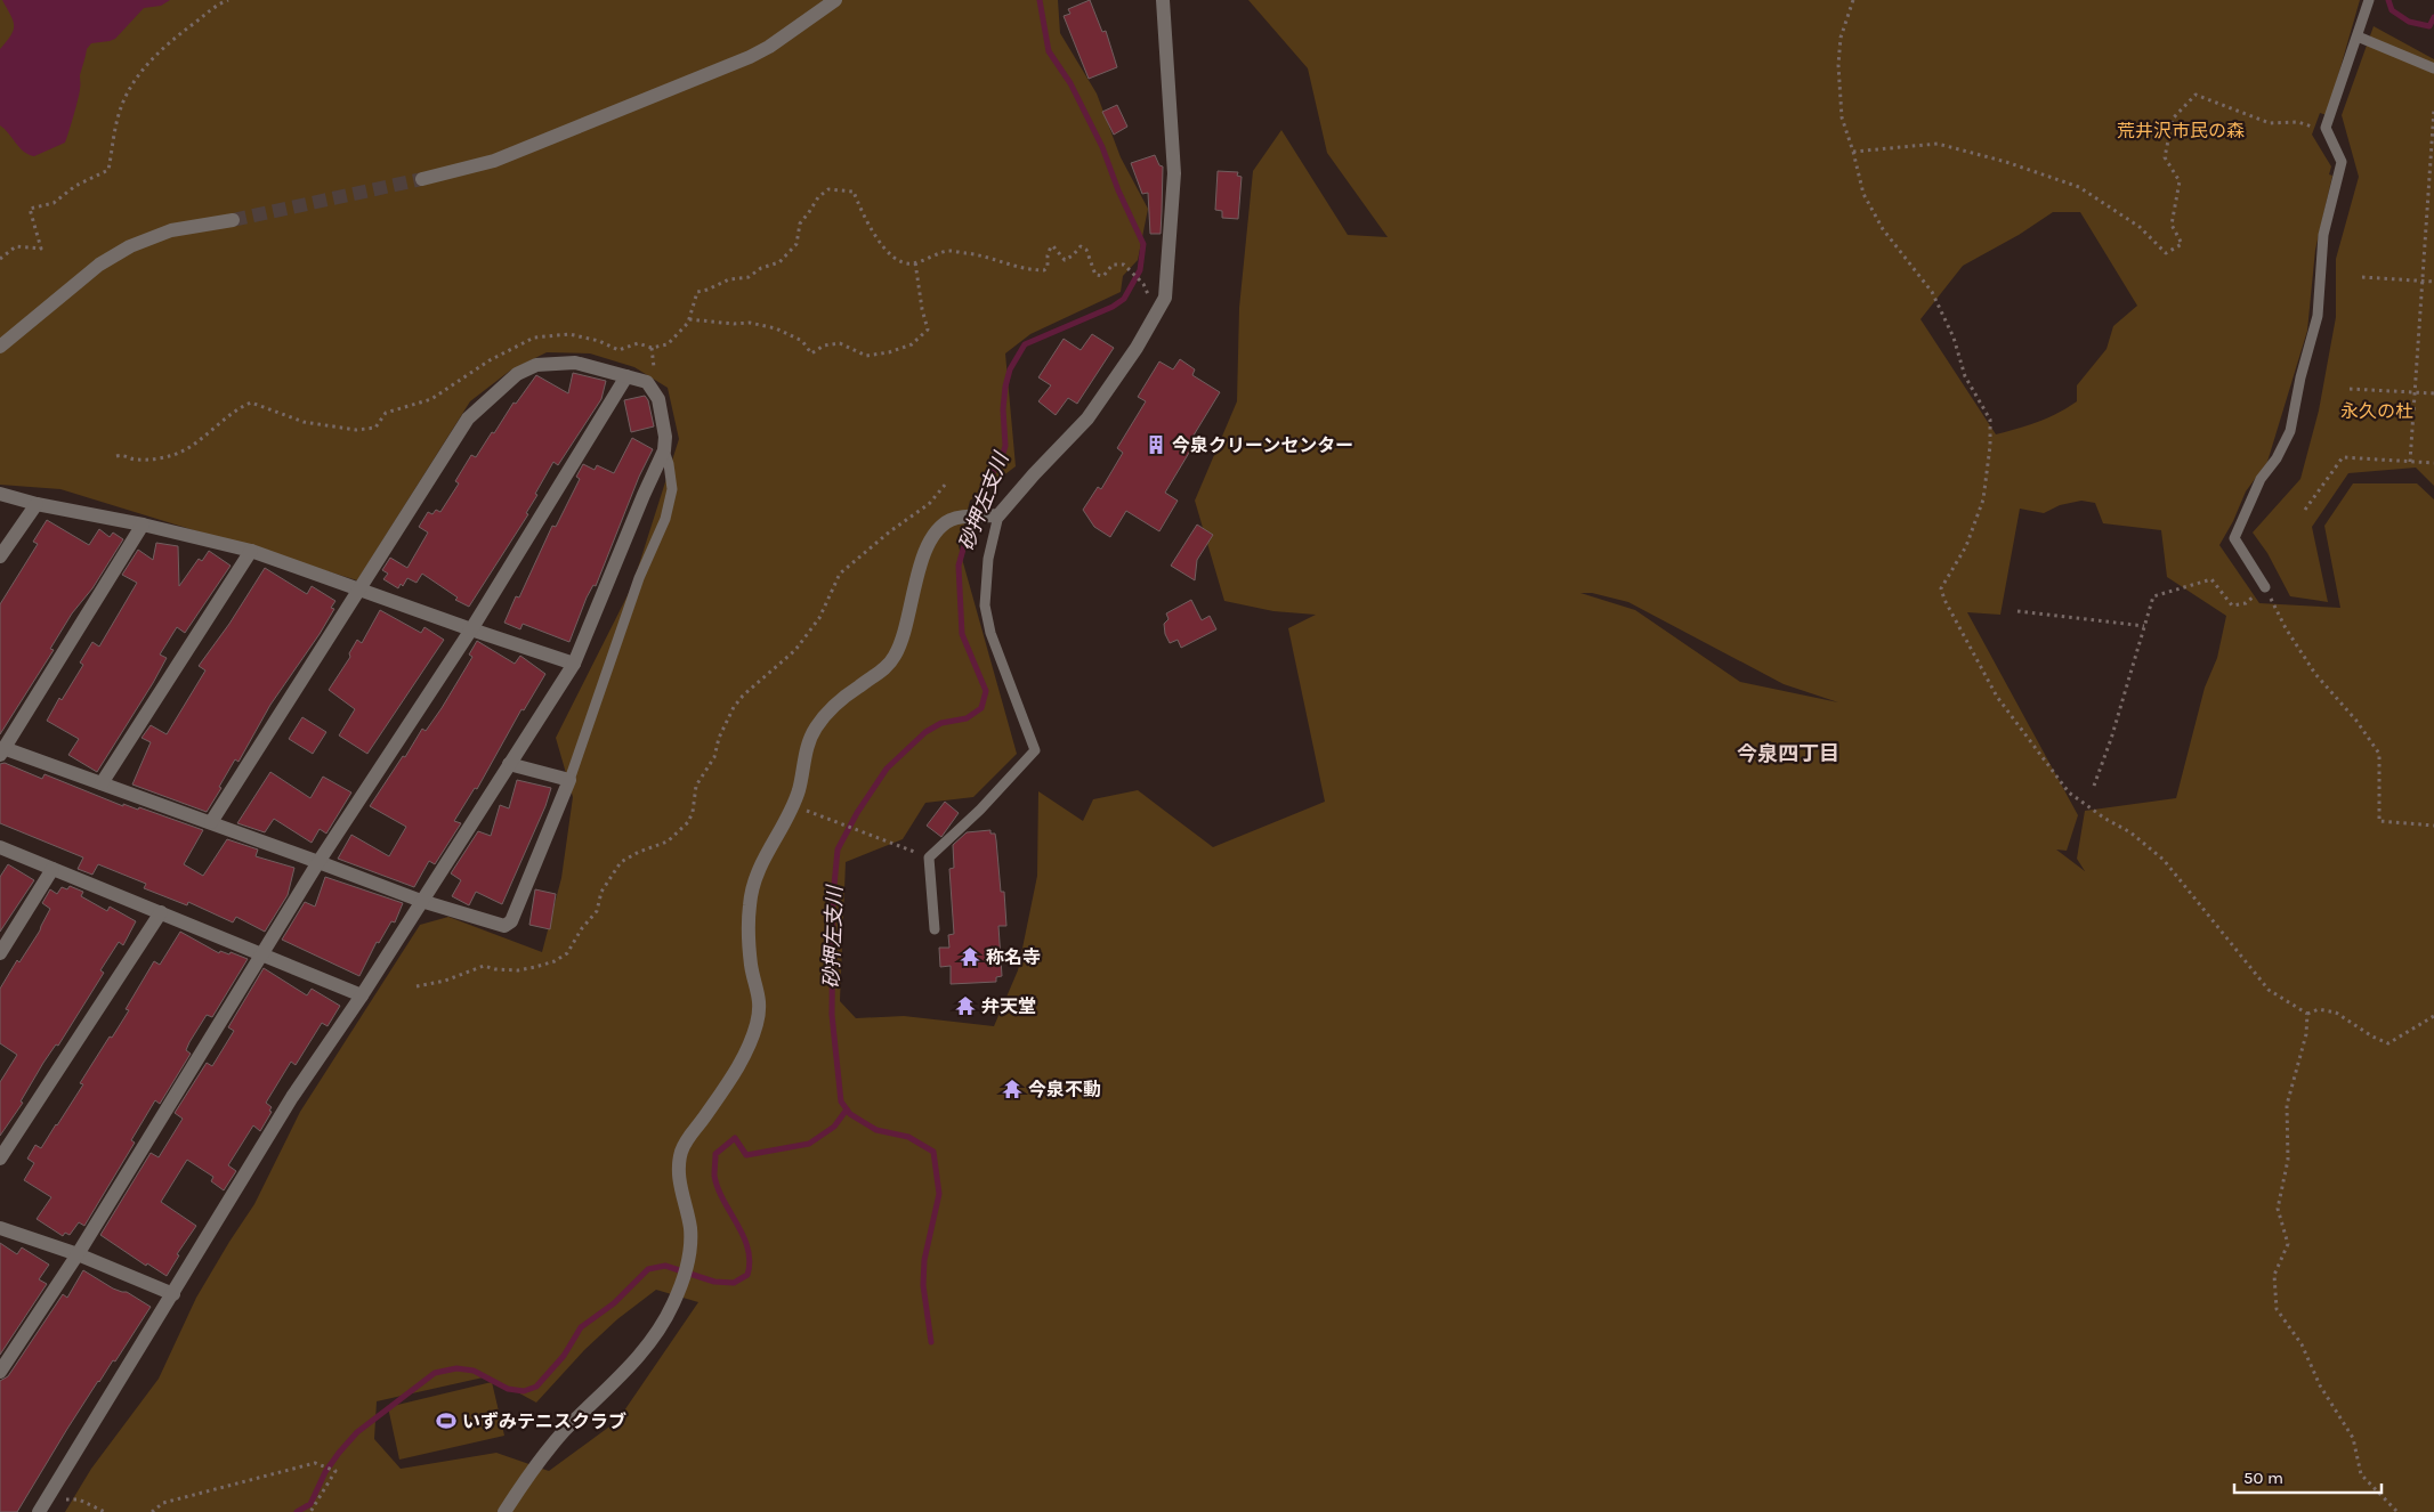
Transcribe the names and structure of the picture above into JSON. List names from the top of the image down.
{
  "districts": ["今泉四丁目"],
  "water": ["砂押左支川"],
  "parks": ["荒井沢市民の森", "永久の杜"],
  "places": {
    "building": ["今泉クリーンセンター"],
    "temple": ["称名寺", "弁天堂", "今泉不動"],
    "sports": ["いずみテニスクラブ"]
  },
  "scale_bar": "50 m"
}
